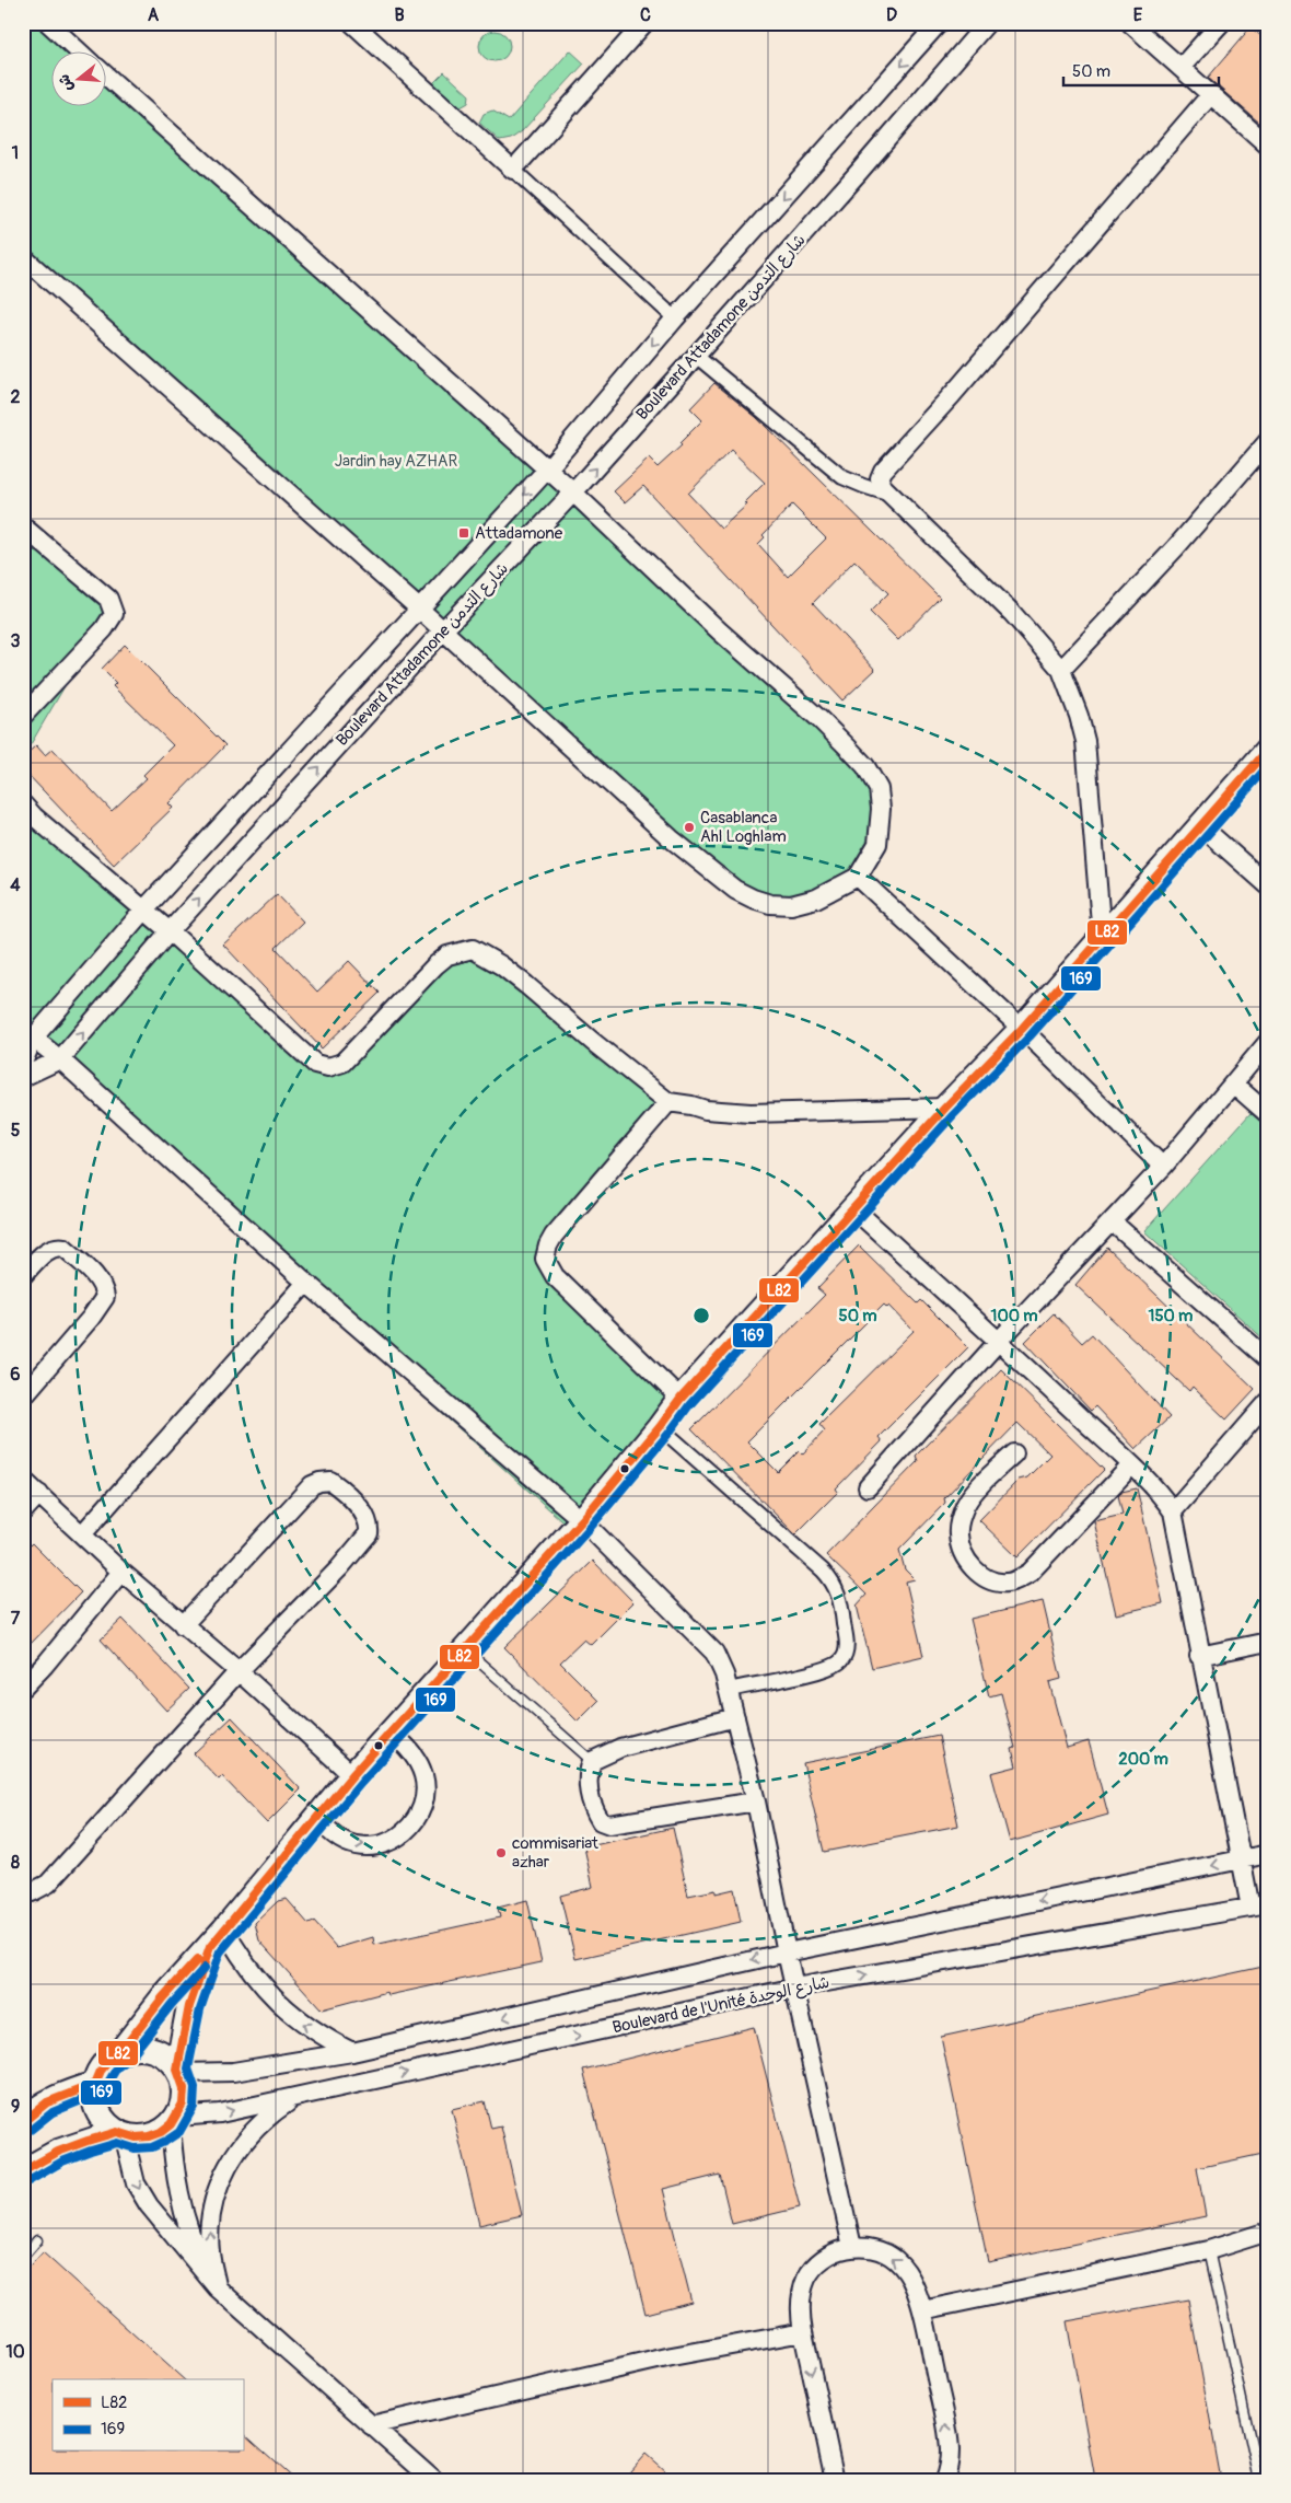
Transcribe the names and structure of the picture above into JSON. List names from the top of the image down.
{
  "streets": {
    "street": ["Boulevard Attadamone شارع التدمن", "Boulevard de l'Unité شارع الوحدة"]
  },
  "parks": ["Jardin hay AZHAR"],
  "places": {
    "transit": ["Attadamone"],
    "other": ["Casablanca Ahl Loghlam", "commisariat azhar"]
  },
  "lines": ["transit line L82", "transit line 169"],
  "legend": ["L82", "169"],
  "scale_bar": "50 m",
  "north": "left",
  "grid": {
    "columns": [
      "A",
      "B",
      "C",
      "D",
      "E"
    ],
    "rows": [
      "1",
      "2",
      "3",
      "4",
      "5",
      "6",
      "7",
      "8",
      "9",
      "10"
    ]
  },
  "rings": [
    "50 m",
    "100 m",
    "150 m",
    "200 m"
  ]
}
